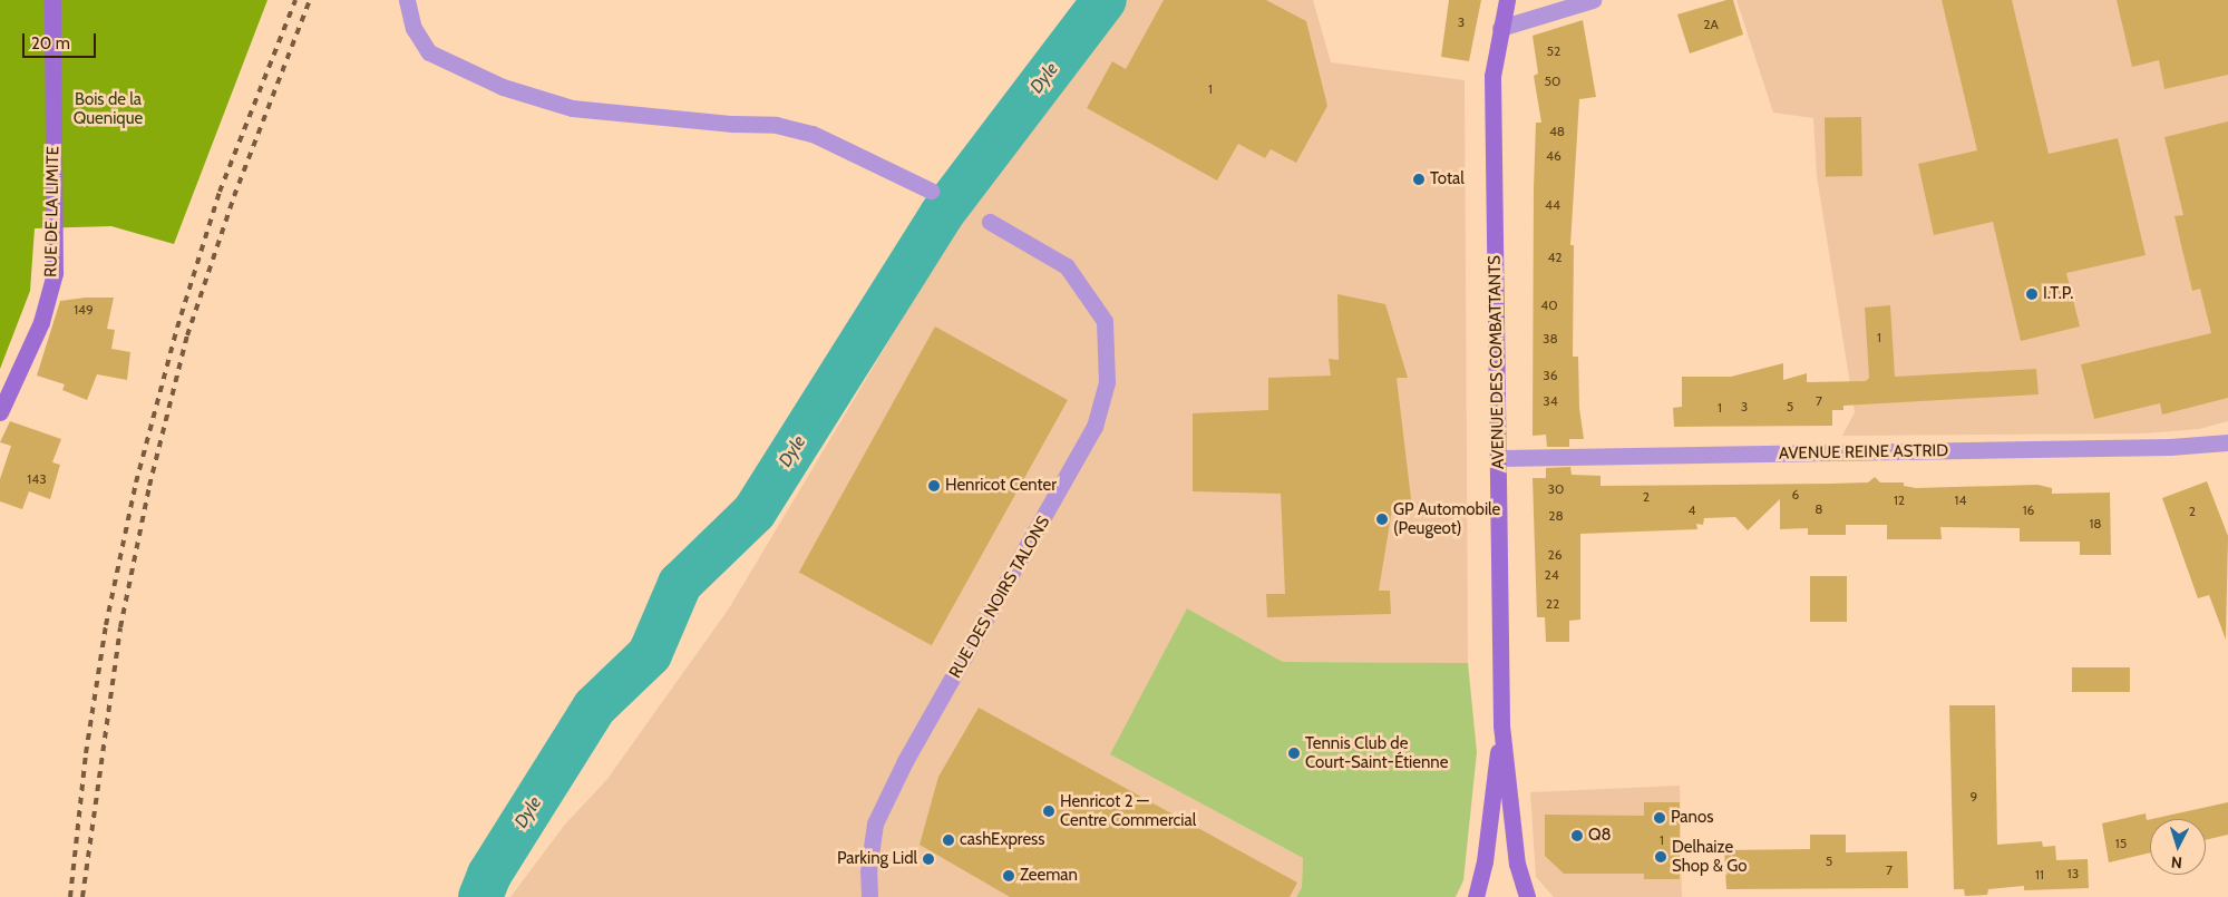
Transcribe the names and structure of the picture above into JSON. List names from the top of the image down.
{
  "streets": {
    "main road": ["RUE DE LA LIMITE", "AVENUE DES COMBATTANTS"],
    "street": ["AVENUE REINE ASTRID", "RUE DES NOIRS TALONS"]
  },
  "crossings": [
    ["AVENUE DES COMBATTANTS", "AVENUE REINE ASTRID"]
  ],
  "water": ["Dyle"],
  "parks": ["Bois de la Quenique"],
  "places": [
    "Total",
    "I.T.P.",
    "Henricot Center",
    "GP Automobile (Peugeot)",
    "Tennis Club de Court-Saint-Étienne",
    "Henricot 2 — Centre Commercial",
    "Panos",
    "Q8",
    "cashExpress",
    "Delhaize Shop & Go",
    "Parking Lidl",
    "Zeeman"
  ],
  "house_numbers": [
    "3",
    "2A",
    "52",
    "50",
    "1",
    "48",
    "46",
    "44",
    "42",
    "40",
    "149",
    "1",
    "38",
    "36",
    "34",
    "7",
    "3",
    "5",
    "1",
    "143",
    "30",
    "6",
    "2",
    "12",
    "14",
    "8",
    "4",
    "16",
    "2",
    "28",
    "18",
    "26",
    "24",
    "22",
    "9",
    "1",
    "15",
    "5",
    "7",
    "13",
    "11"
  ],
  "scale_bar": "20 m",
  "north": "bottom"
}
